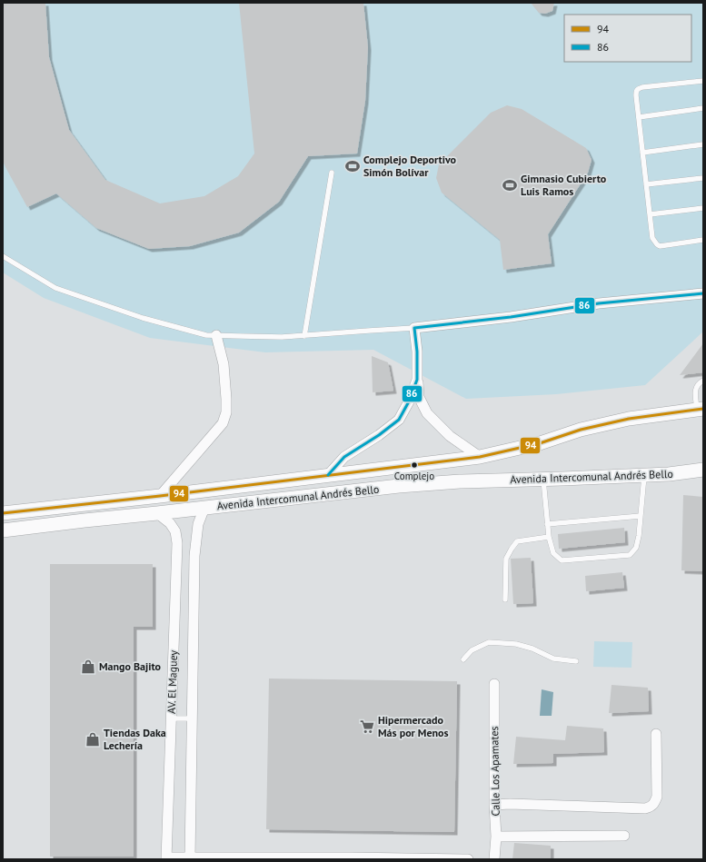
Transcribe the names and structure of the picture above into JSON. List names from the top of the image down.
{
  "streets": {
    "main road": ["Avenida Intercomunal Andrés Bello"],
    "street": ["AV. El Maguey", "Calle Los Apamates"]
  },
  "crossings": [
    ["Avenida Intercomunal Andrés Bello", "AV. El Maguey"]
  ],
  "places": {
    "sports": ["Complejo Deportivo Simón Bolívar", "Gimnasio Cubierto Luis Ramos"],
    "other": ["Complejo"],
    "shop": ["Mango Bajito", "Tiendas Daka Lechería"],
    "supermarket": ["Hipermercado Más por Menos"]
  },
  "lines": ["transit line 86", "transit line 94"],
  "legend": ["94", "86"]
}
